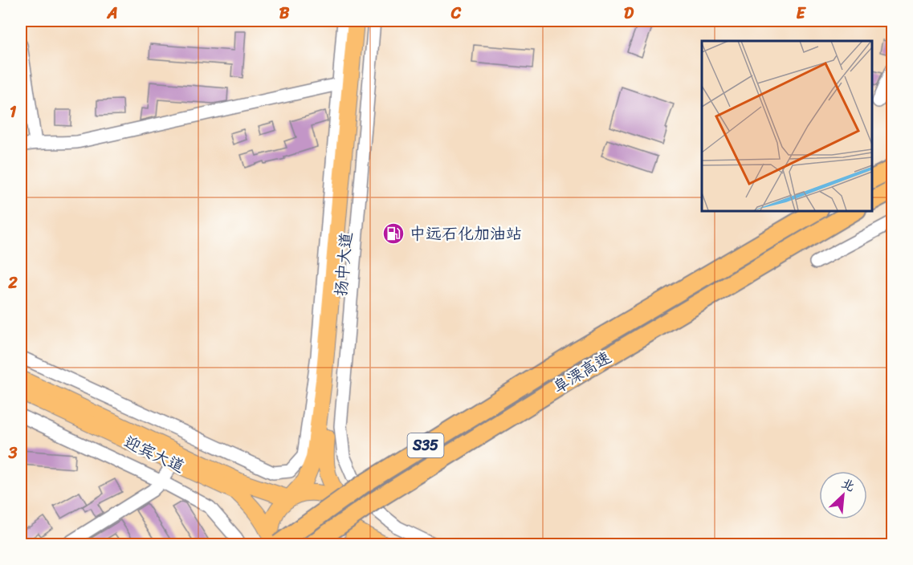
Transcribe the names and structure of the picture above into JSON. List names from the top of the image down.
{
  "streets": {
    "highway": ["阜溧高速", "S35"],
    "main road": ["扬中大道", "迎宾大道"]
  },
  "crossings": [
    ["扬中大道", "阜溧高速"],
    ["扬中大道", "迎宾大道"],
    ["阜溧高速", "迎宾大道"]
  ],
  "places": {
    "fuel station": ["中远石化加油站"]
  },
  "north": "top right",
  "grid": {
    "columns": [
      "A",
      "B",
      "C",
      "D",
      "E"
    ],
    "rows": ["1", "2", "3"]
  }
}
